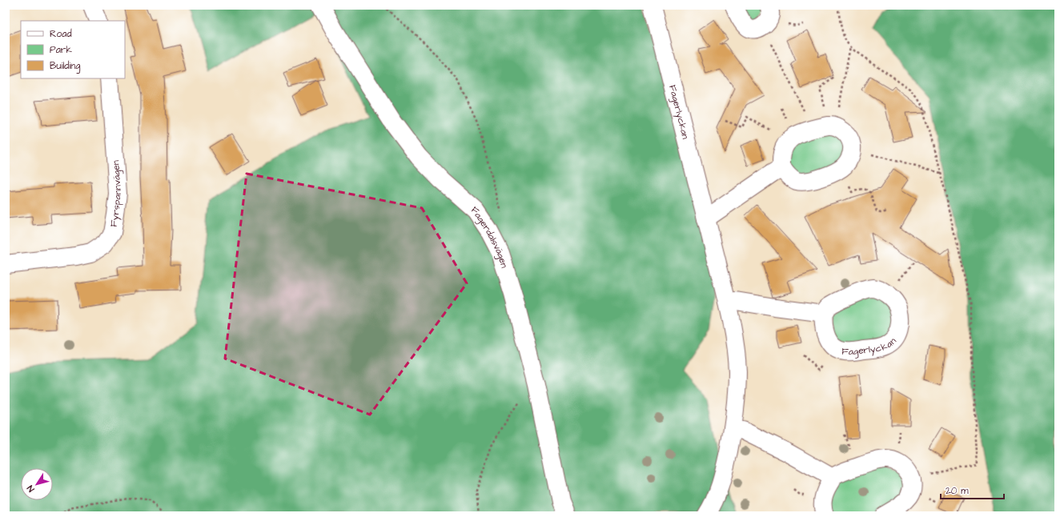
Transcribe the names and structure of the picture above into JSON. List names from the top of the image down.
{
  "streets": {
    "street": ["Fagerlyckan", "Fyrspannvägen", "Fagerdalsvägen"]
  },
  "legend": ["Road", "Park", "Building"],
  "scale_bar": "20 m",
  "north": "bottom left"
}
